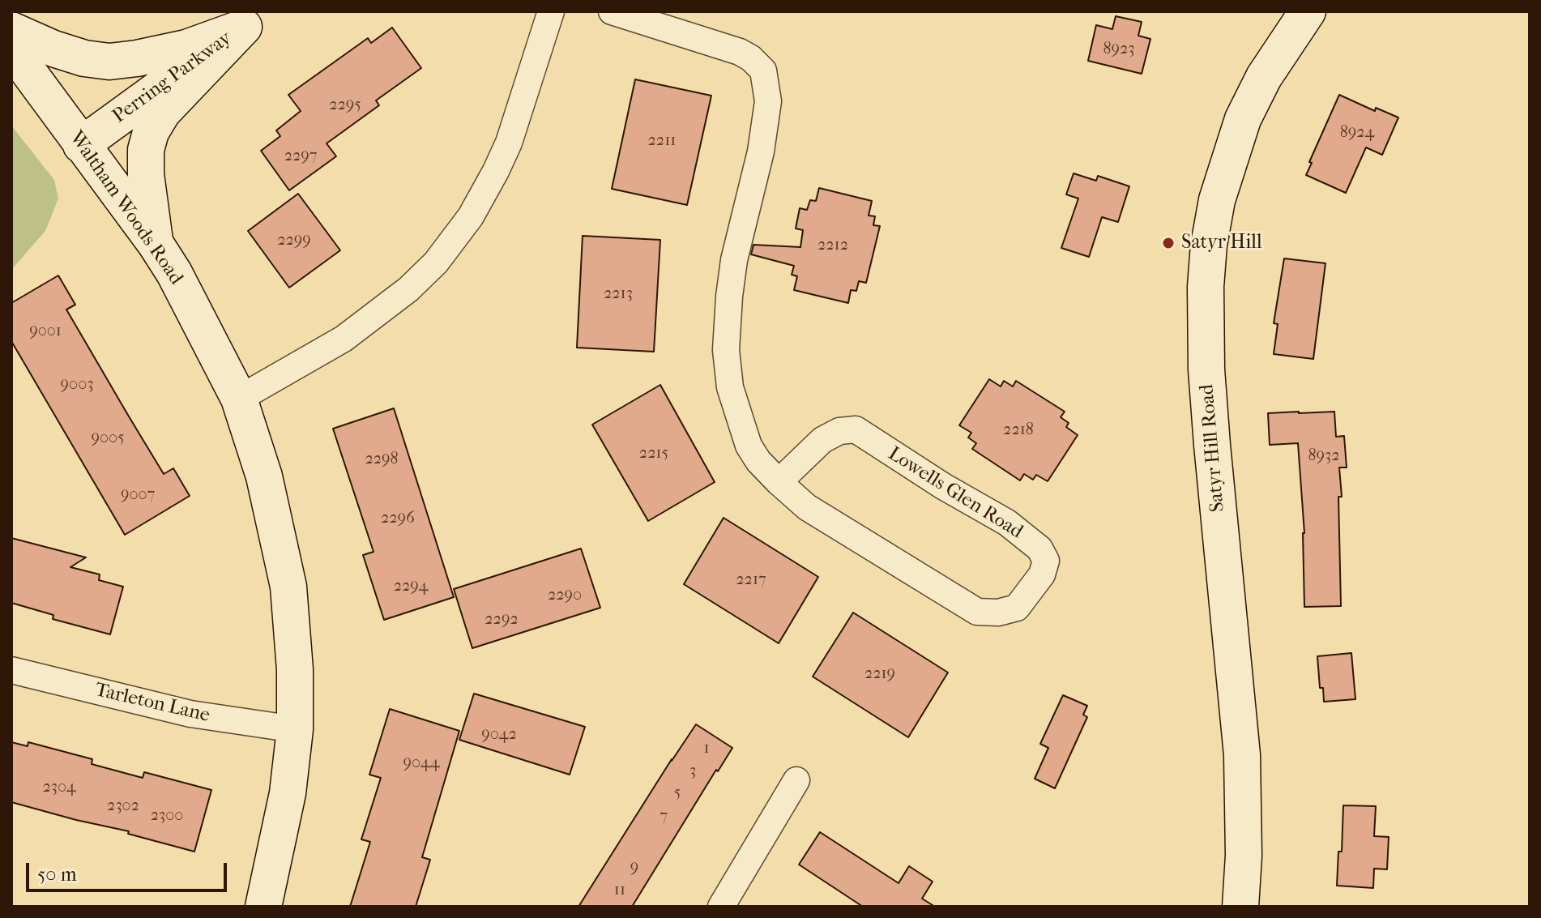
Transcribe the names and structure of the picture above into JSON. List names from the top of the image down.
{
  "streets": {
    "street": [
      "Perring Parkway",
      "Waltham Woods Road",
      "Satyr Hill Road",
      "Lowells Glen Road",
      "Tarleton Lane"
    ]
  },
  "crossings": [
    ["Perring Parkway", "Waltham Woods Road"],
    ["Waltham Woods Road", "Tarleton Lane"]
  ],
  "places": ["Satyr Hill"],
  "house_numbers": [
    "8923",
    "2295",
    "8924",
    "2211",
    "2297",
    "2299",
    "2212",
    "2213",
    "9001",
    "9003",
    "2218",
    "9005",
    "2215",
    "8932",
    "2298",
    "9007",
    "2296",
    "2217",
    "2294",
    "2290",
    "2292",
    "2219",
    "9042",
    "1",
    "9044",
    "3",
    "2304",
    "5",
    "2302",
    "2300",
    "7",
    "9",
    "11"
  ],
  "scale_bar": "50 m"
}
